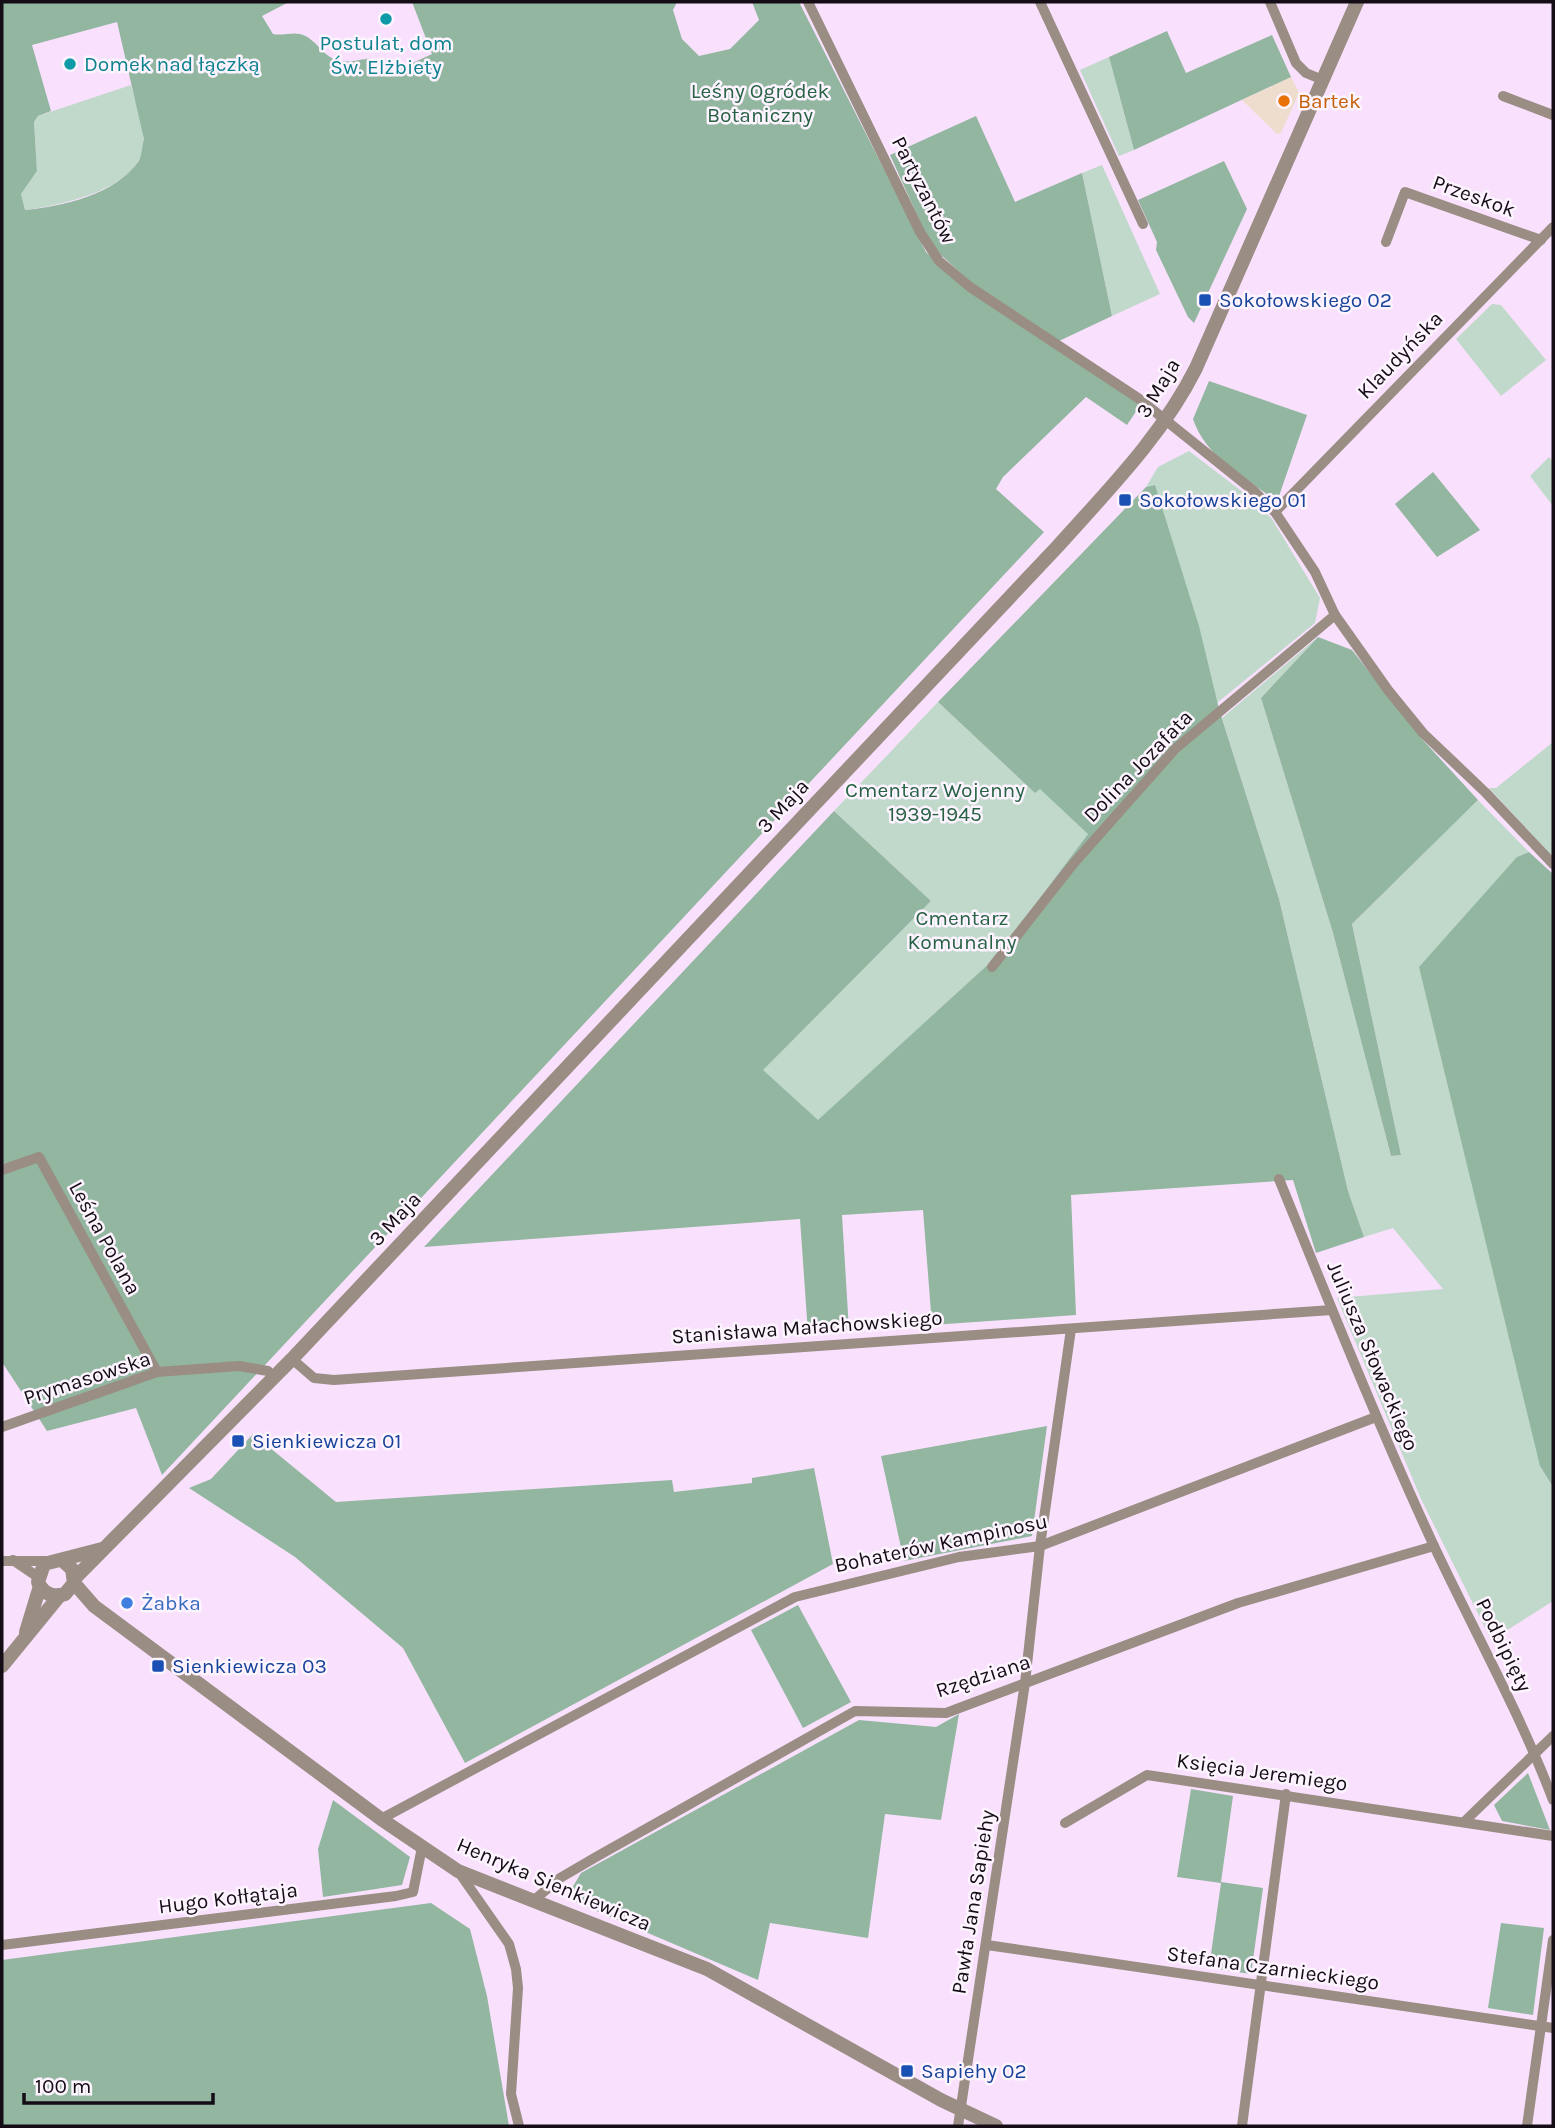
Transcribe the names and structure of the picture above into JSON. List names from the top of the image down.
{
  "streets": {
    "street": [
      "Partyzantów",
      "Przeskok",
      "Klaudyńska",
      "3 Maja",
      "Dolina Jozafata",
      "Leśna Polana",
      "Stanisława Małachowskiego",
      "Juliusza Słowackiego",
      "Prymasowska",
      "Bohaterów Kampinosu",
      "Podbipięty",
      "Rzędziana",
      "Księcia Jeremiego",
      "Henryka Sienkiewicza",
      "Hugo Kołłątaja",
      "Pawła Jana Sapiehy",
      "Stefana Czarnieckiego"
    ]
  },
  "crossings": [
    ["Partyzantów", "Klaudyńska"],
    ["Partyzantów", "3 Maja"],
    ["Partyzantów", "Dolina Jozafata"],
    ["Przeskok", "Klaudyńska"],
    ["3 Maja", "Stanisława Małachowskiego"],
    ["3 Maja", "Henryka Sienkiewicza"],
    ["Leśna Polana", "Prymasowska"],
    ["Stanisława Małachowskiego", "Juliusza Słowackiego"],
    ["Stanisława Małachowskiego", "Pawła Jana Sapiehy"],
    ["Juliusza Słowackiego", "Bohaterów Kampinosu"],
    ["Juliusza Słowackiego", "Podbipięty"],
    ["Juliusza Słowackiego", "Rzędziana"],
    ["Bohaterów Kampinosu", "Henryka Sienkiewicza"],
    ["Bohaterów Kampinosu", "Pawła Jana Sapiehy"],
    ["Podbipięty", "Rzędziana"],
    ["Rzędziana", "Henryka Sienkiewicza"],
    ["Rzędziana", "Pawła Jana Sapiehy"],
    ["Henryka Sienkiewicza", "Hugo Kołłątaja"],
    ["Henryka Sienkiewicza", "Pawła Jana Sapiehy"],
    ["Pawła Jana Sapiehy", "Stefana Czarnieckiego"]
  ],
  "parks": ["Leśny Ogródek Botaniczny", "Cmentarz Wojenny 1939-1945", "Cmentarz Komunalny"],
  "places": {
    "other": [
      "Postulat, dom Św. Elżbiety",
      "Domek nad łączką",
      "Bartek",
      "Żabka"
    ],
    "transit": [
      "Sokołowskiego 02",
      "Sokołowskiego 01",
      "Sienkiewicza 01",
      "Sienkiewicza 03",
      "Sapiehy 02"
    ]
  },
  "scale_bar": "100 m"
}
